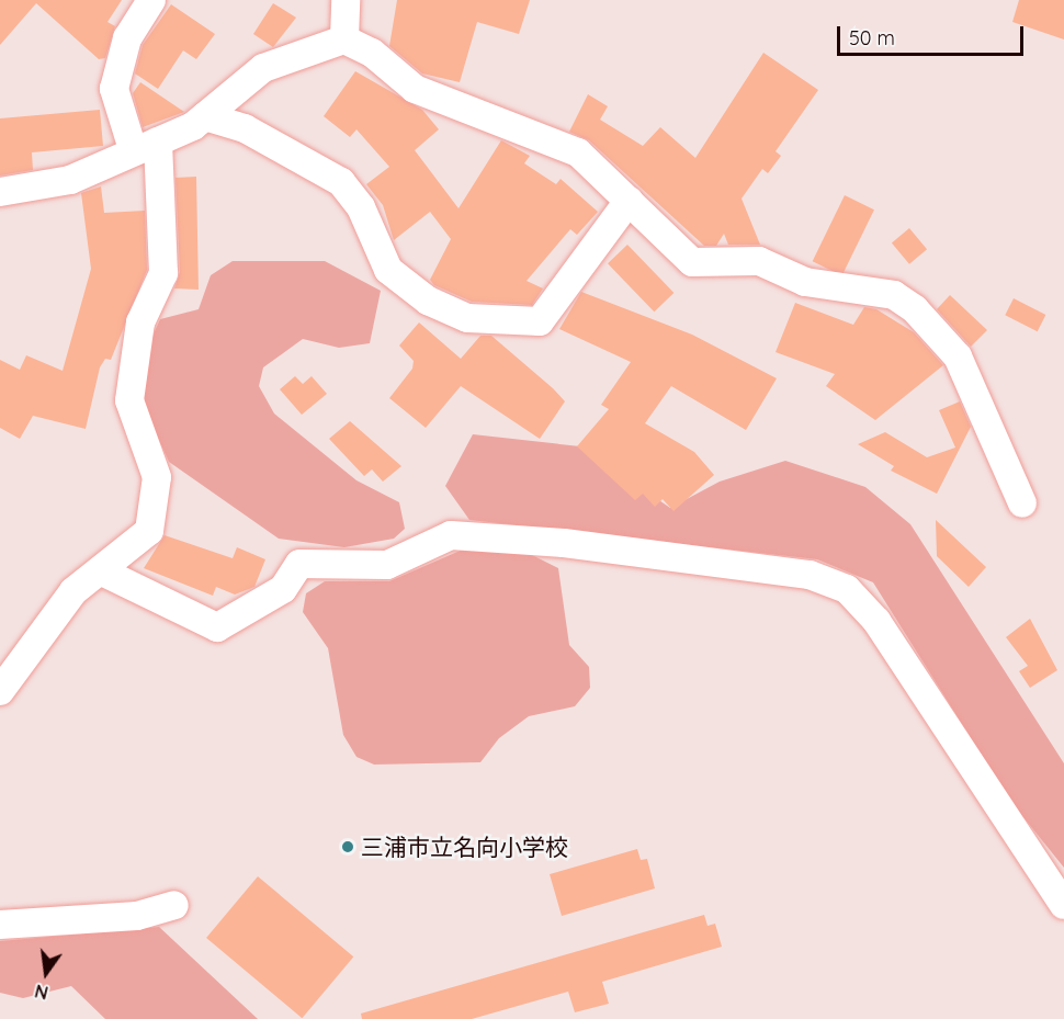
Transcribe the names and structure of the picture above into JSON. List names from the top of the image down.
{
  "places": ["三浦市立名向小学校"],
  "scale_bar": "50 m",
  "north": "bottom"
}
